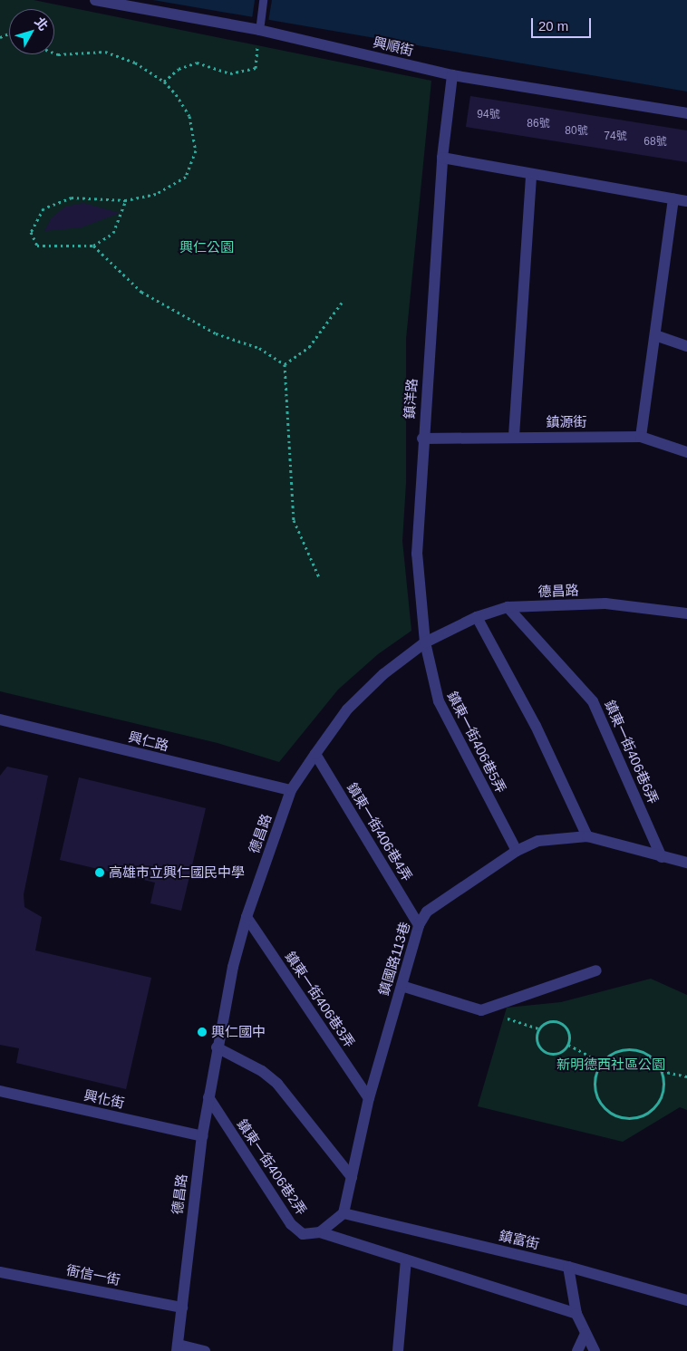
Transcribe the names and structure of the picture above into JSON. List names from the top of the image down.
{
  "streets": {
    "street": [
      "興順街",
      "鎮洋路",
      "鎮源街",
      "德昌路",
      "興仁路",
      "鎮東一街406巷5弄",
      "鎮東一街406巷6弄",
      "鎮東一街406巷4弄",
      "鎮國路113巷",
      "鎮東一街406巷3弄",
      "興化街",
      "鎮東一街406巷2弄",
      "鎮富街",
      "衙信一街"
    ]
  },
  "crossings": [
    ["興順街", "鎮洋路"],
    ["鎮洋路", "鎮源街"],
    ["鎮洋路", "德昌路"],
    ["鎮洋路", "鎮東一街406巷5弄"],
    ["德昌路", "興仁路"],
    ["德昌路", "鎮東一街406巷5弄"],
    ["德昌路", "鎮東一街406巷6弄"],
    ["德昌路", "鎮東一街406巷4弄"],
    ["德昌路", "鎮東一街406巷3弄"],
    ["德昌路", "興化街"],
    ["德昌路", "鎮東一街406巷2弄"],
    ["德昌路", "衙信一街"],
    ["鎮東一街406巷5弄", "鎮國路113巷"],
    ["鎮東一街406巷6弄", "鎮國路113巷"],
    ["鎮東一街406巷4弄", "鎮國路113巷"],
    ["鎮國路113巷", "鎮東一街406巷3弄"],
    ["鎮國路113巷", "鎮富街"]
  ],
  "parks": ["興仁公園", "新明德西社區公園"],
  "places": ["高雄市立興仁國民中學", "興仁國中"],
  "house_numbers": [
    "94號",
    "86號",
    "80號",
    "74號",
    "68號"
  ],
  "scale_bar": "20 m",
  "north": "top right"
}
